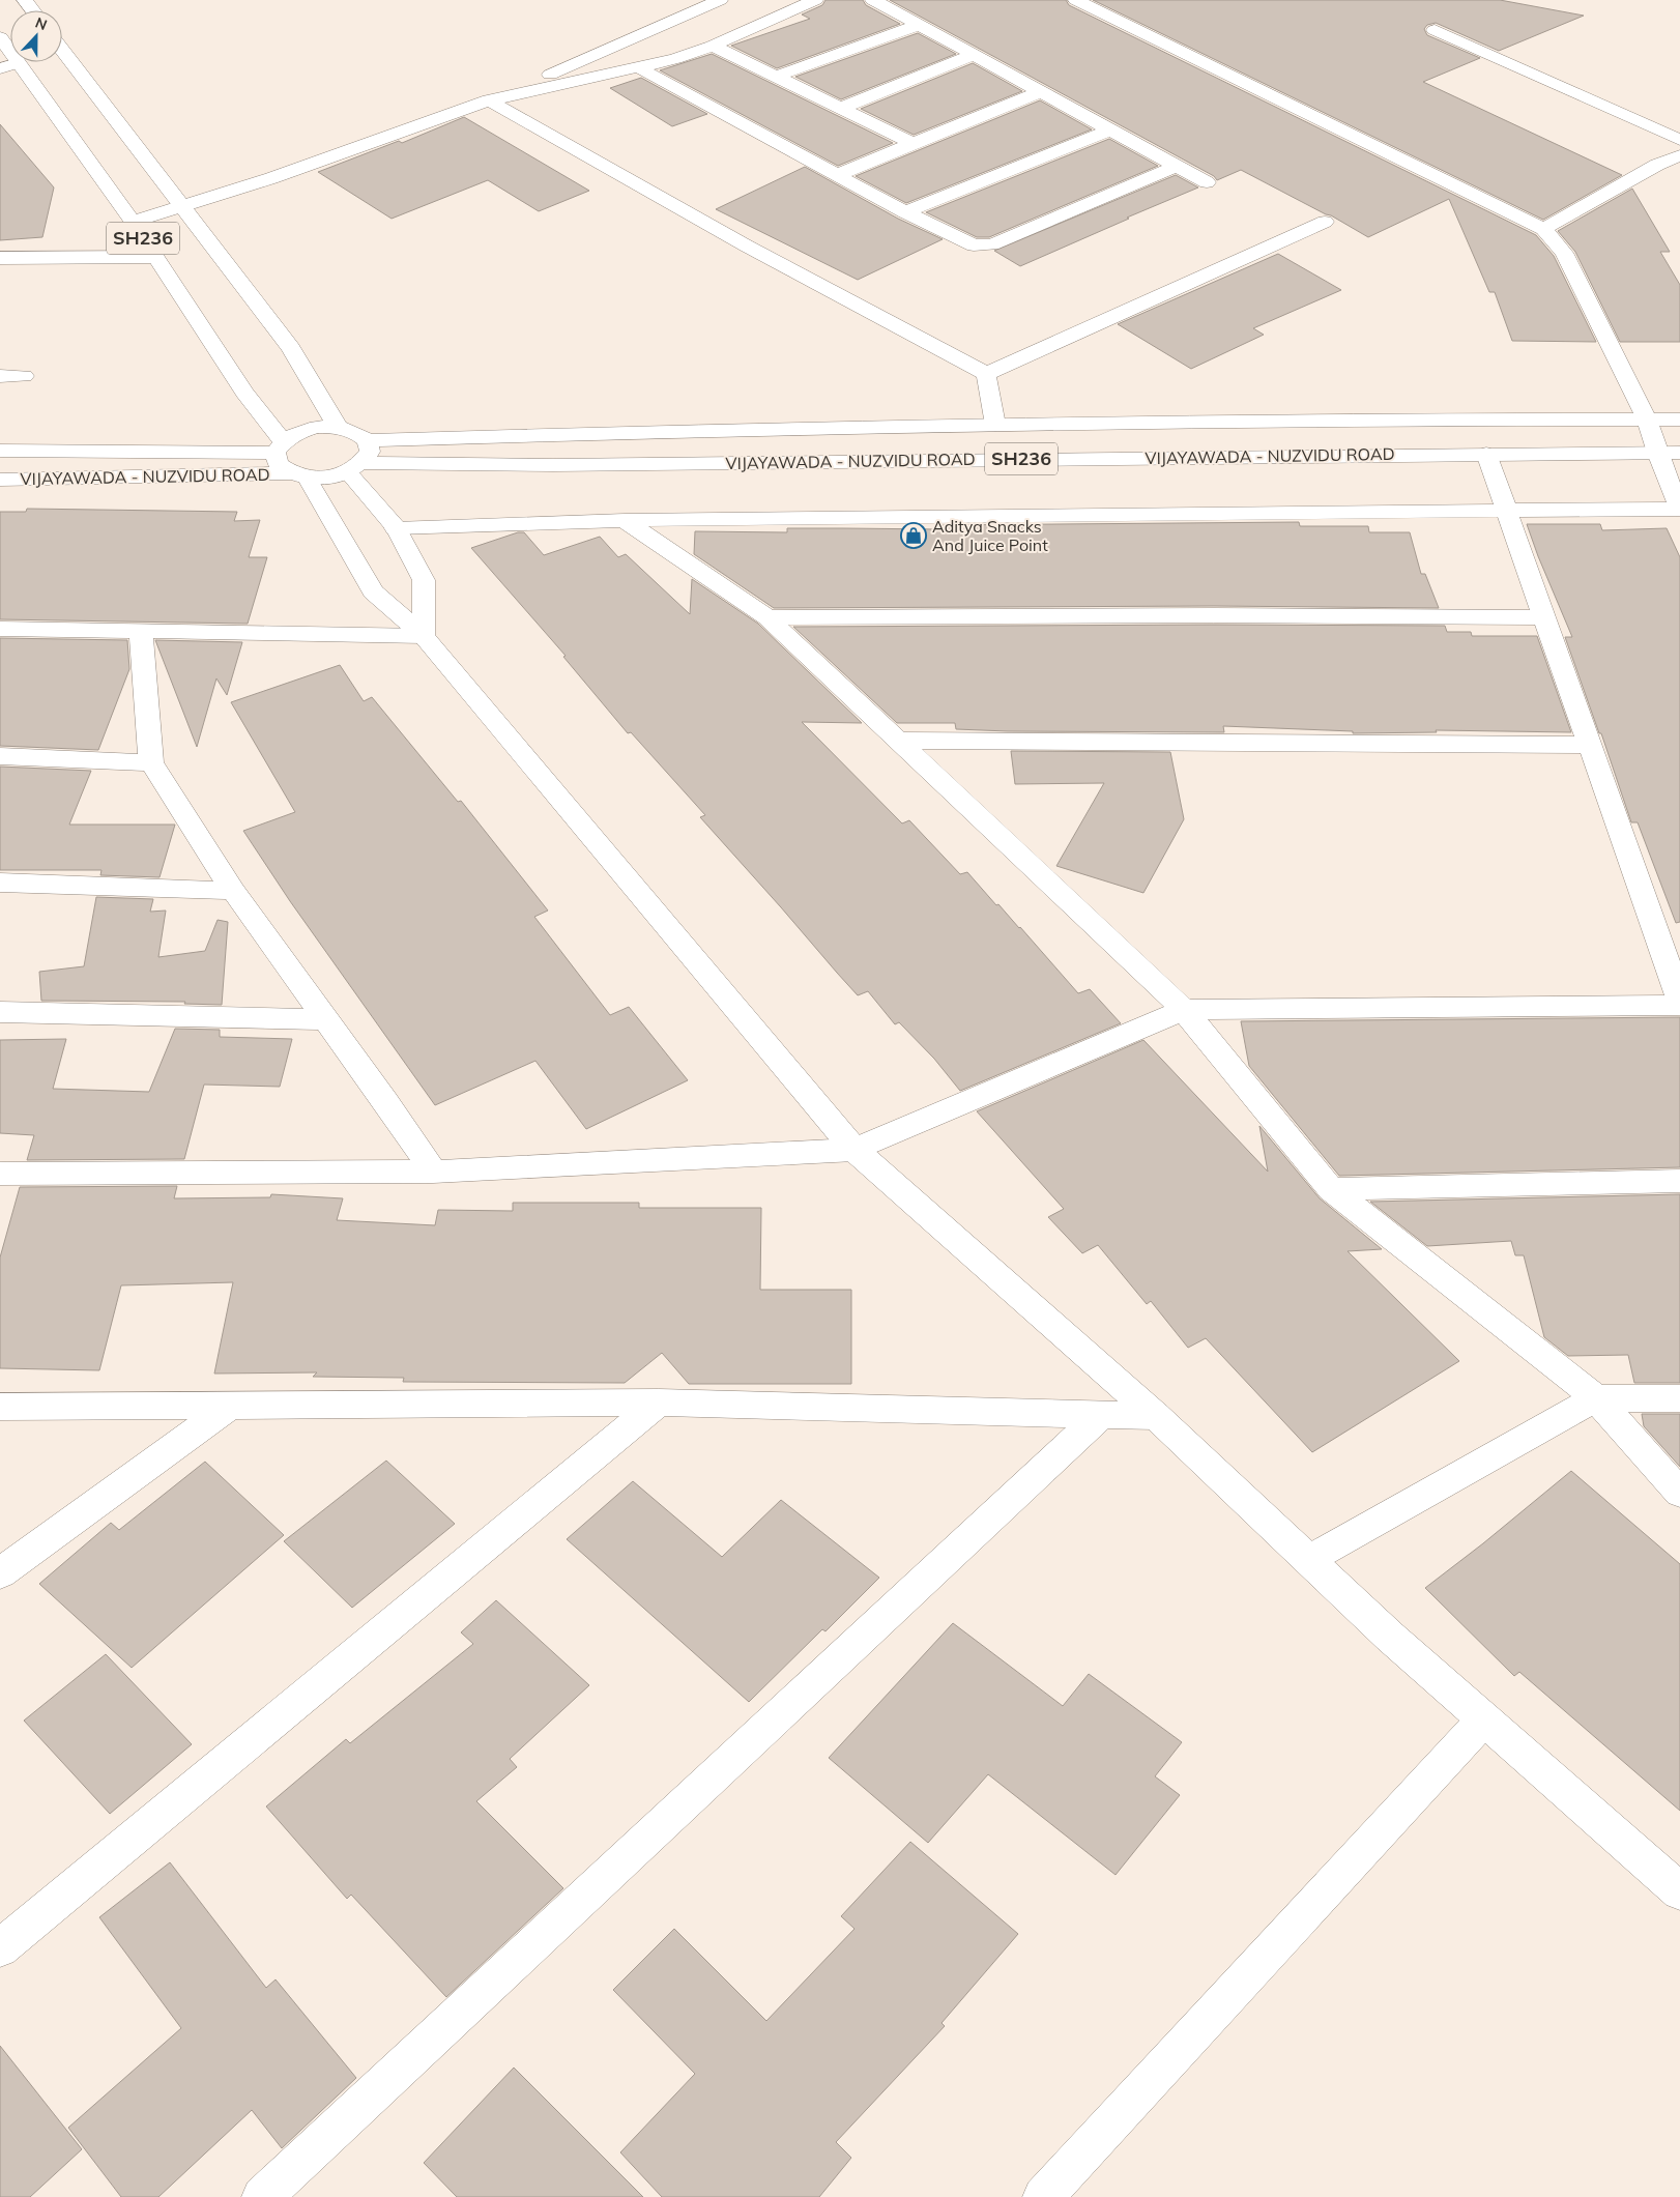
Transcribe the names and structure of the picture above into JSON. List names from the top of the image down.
{
  "streets": {
    "street": ["SH236", "VIJAYAWADA - NUZVIDU ROAD"]
  },
  "crossings": [
    ["SH236", "VIJAYAWADA - NUZVIDU ROAD"]
  ],
  "places": {
    "shop": ["Aditya Snacks And Juice Point"]
  },
  "north": "top"
}
